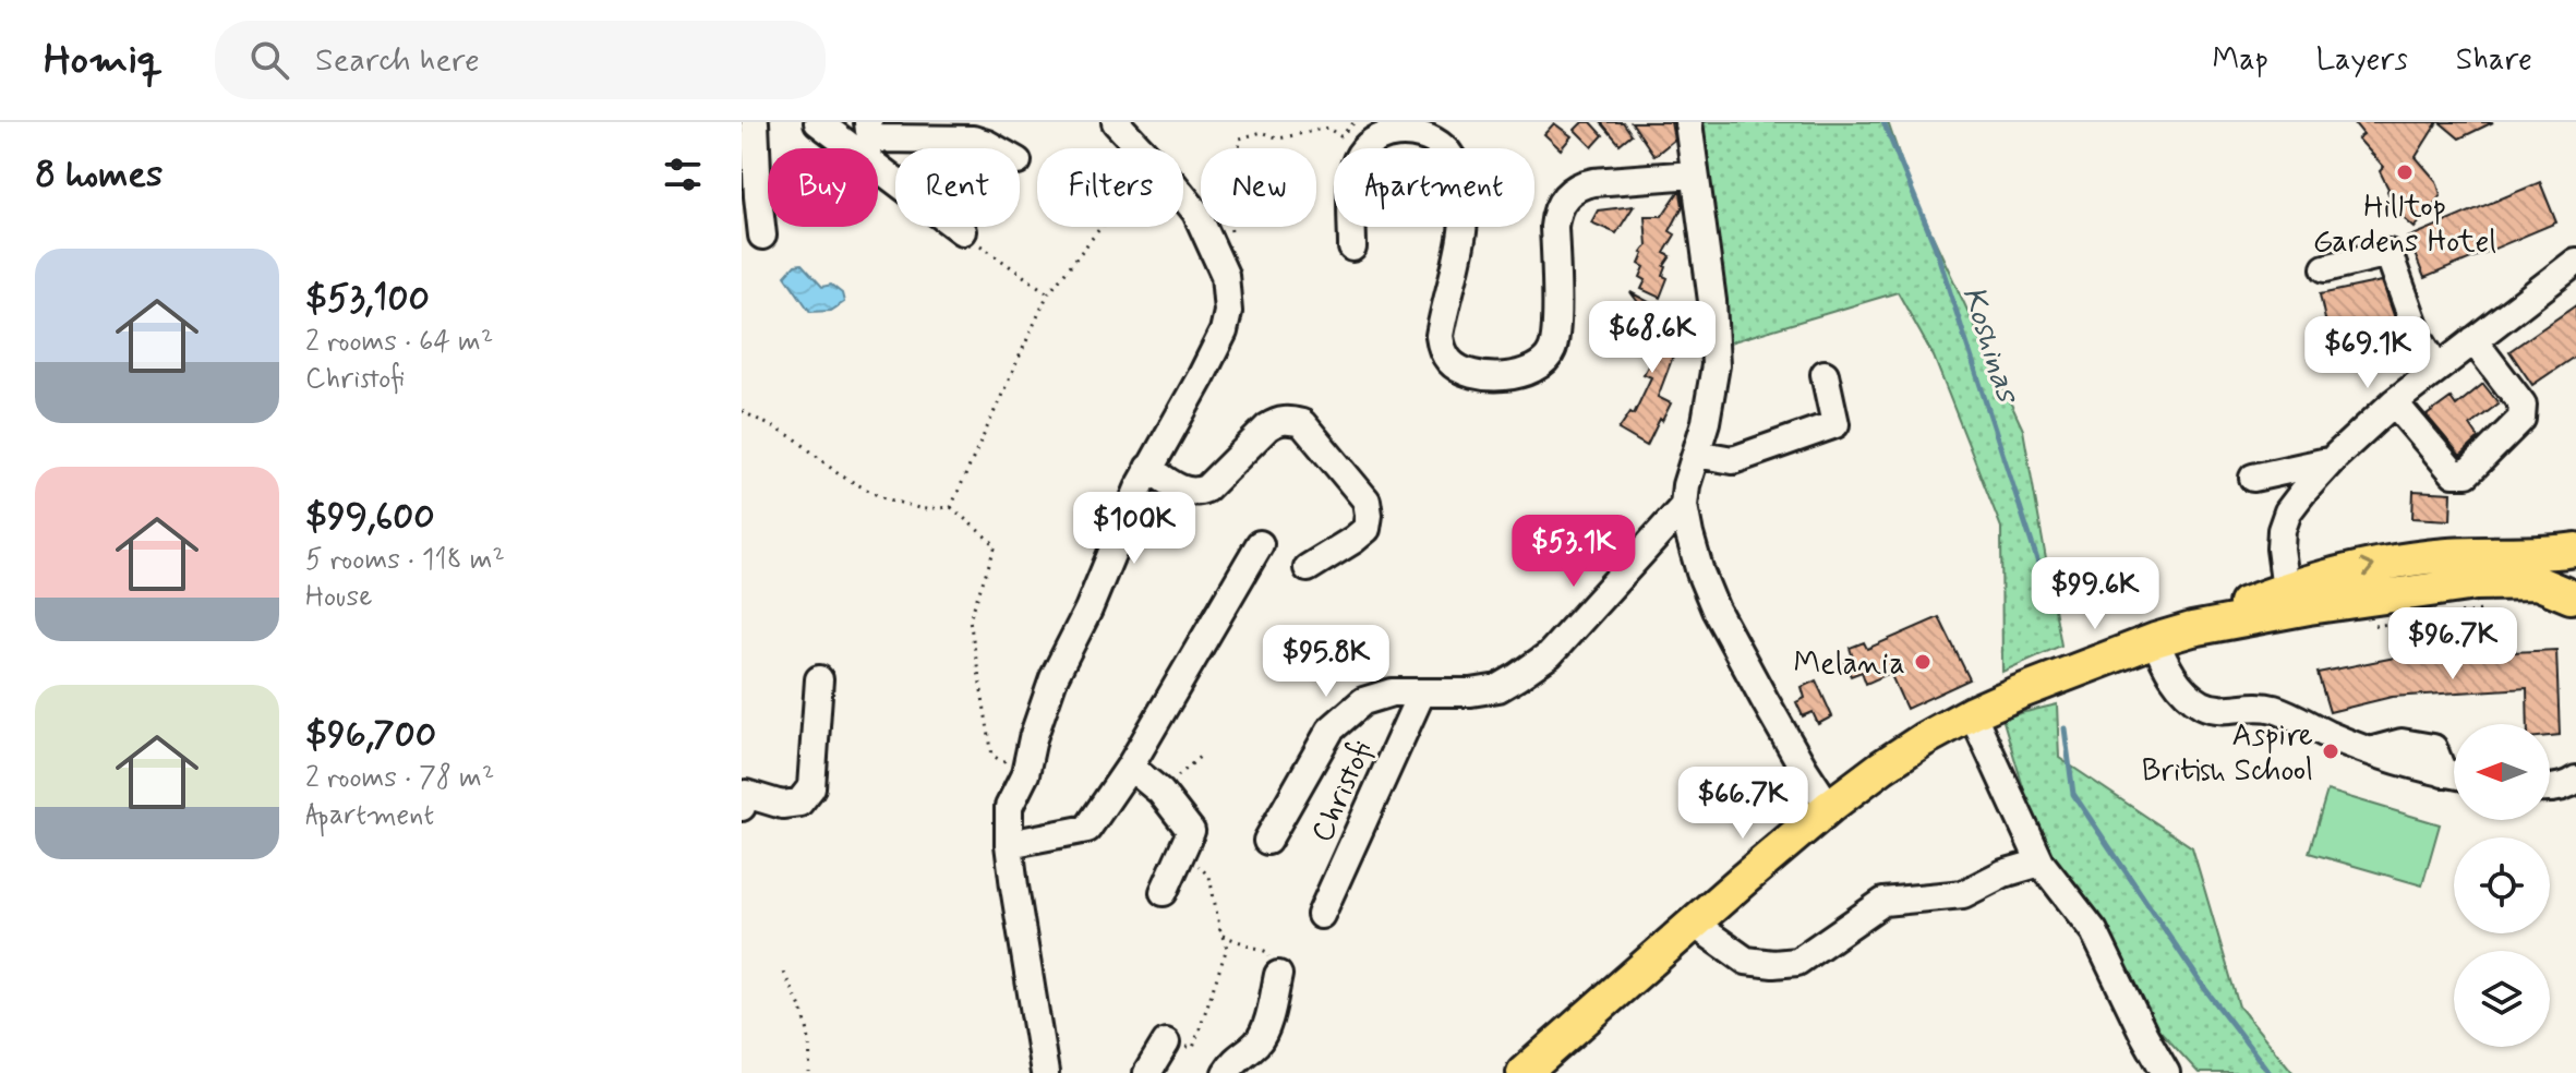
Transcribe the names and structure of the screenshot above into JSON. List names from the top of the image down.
{
  "streets": {
    "street": ["Christofi"]
  },
  "water": ["Koshinas"],
  "places": ["Hilltop Gardens Hotel", "Melania", "Aspire British School"],
  "north": "left",
  "page": {
    "header": "Homiq",
    "search": "Search here",
    "nav": ["Map", "Layers", "Share"],
    "heading": "8 homes",
    "chip": [
      "Buy",
      "Rent",
      "Filters",
      "New",
      "Apartment"
    ],
    "list": [
      {
        "name": "$53,100",
        "note": "2 rooms · 64 m² · Christofi"
      },
      {
        "name": "$99,600",
        "note": "5 rooms · 118 m² · House"
      },
      {
        "name": "$96,700",
        "note": "2 rooms · 78 m² · Apartment"
      }
    ],
    "price": [
      "$68.6K",
      "$69.1K",
      "$100K",
      "$53.1K",
      "$99.6K",
      "$96.7K",
      "$95.8K",
      "$66.7K"
    ]
  }
}
